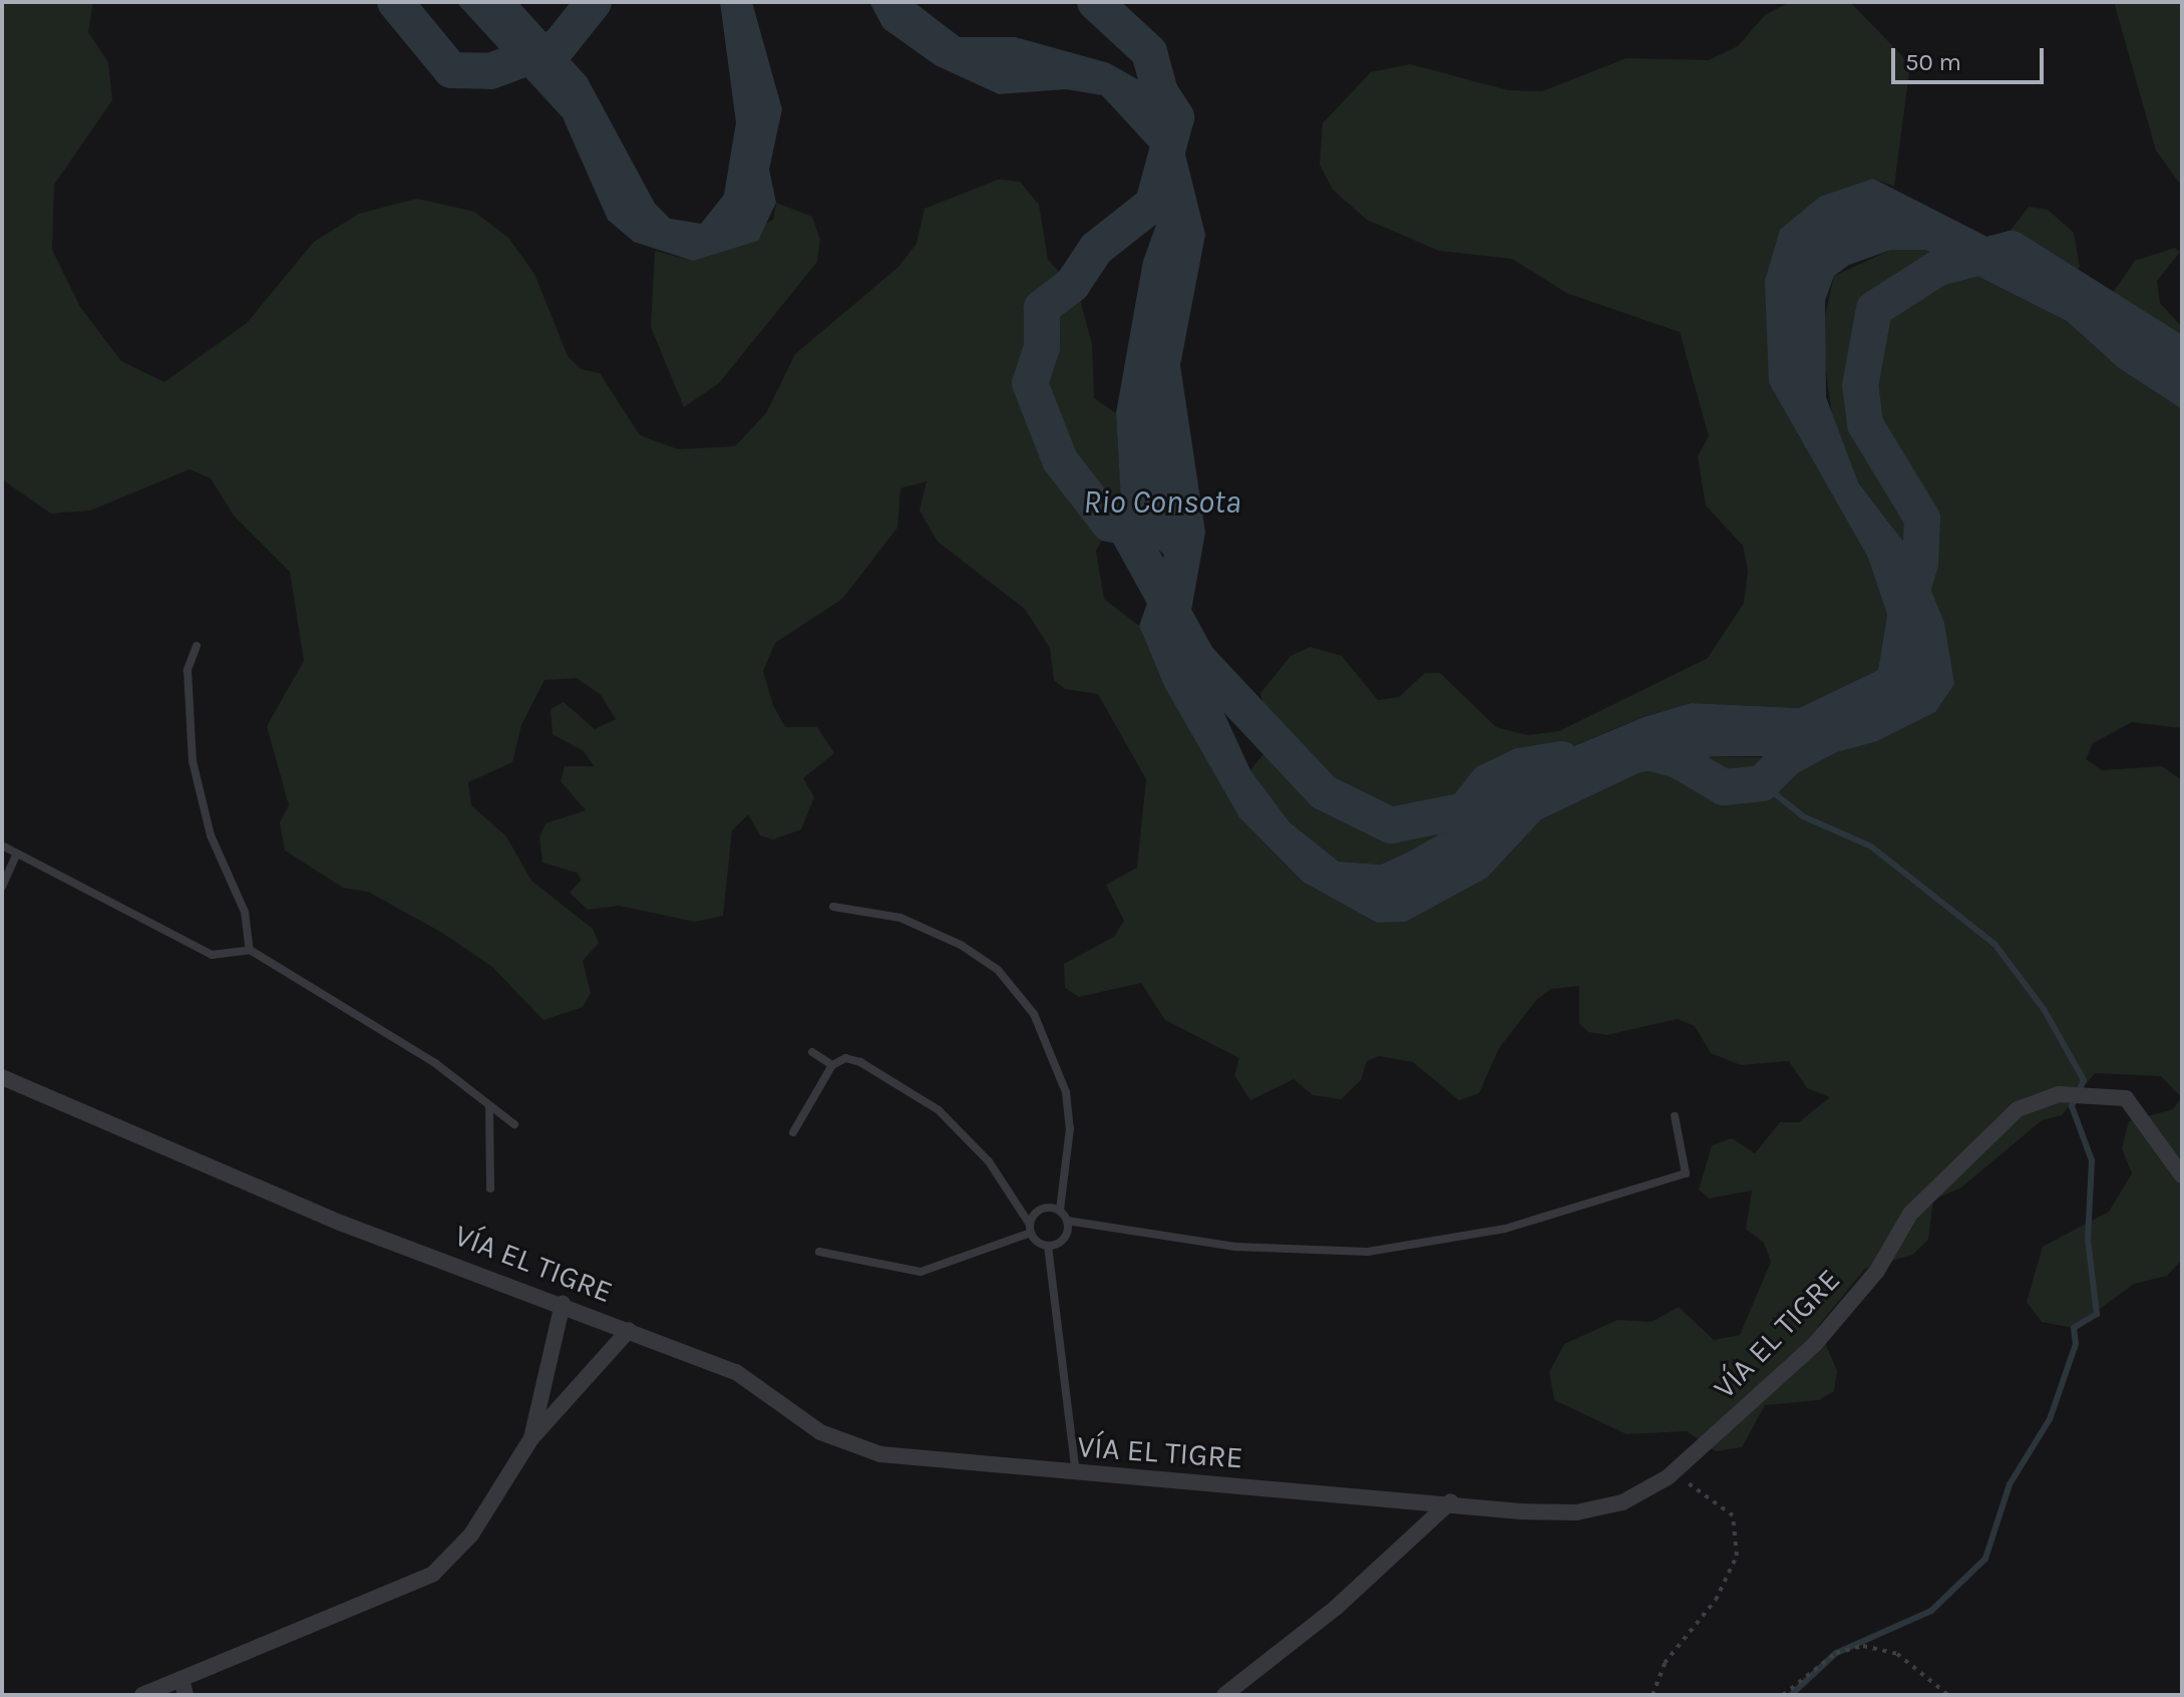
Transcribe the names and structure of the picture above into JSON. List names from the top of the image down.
{
  "streets": {
    "street": ["VÍA EL TIGRE"]
  },
  "water": ["Rio Consota"],
  "scale_bar": "50 m"
}
